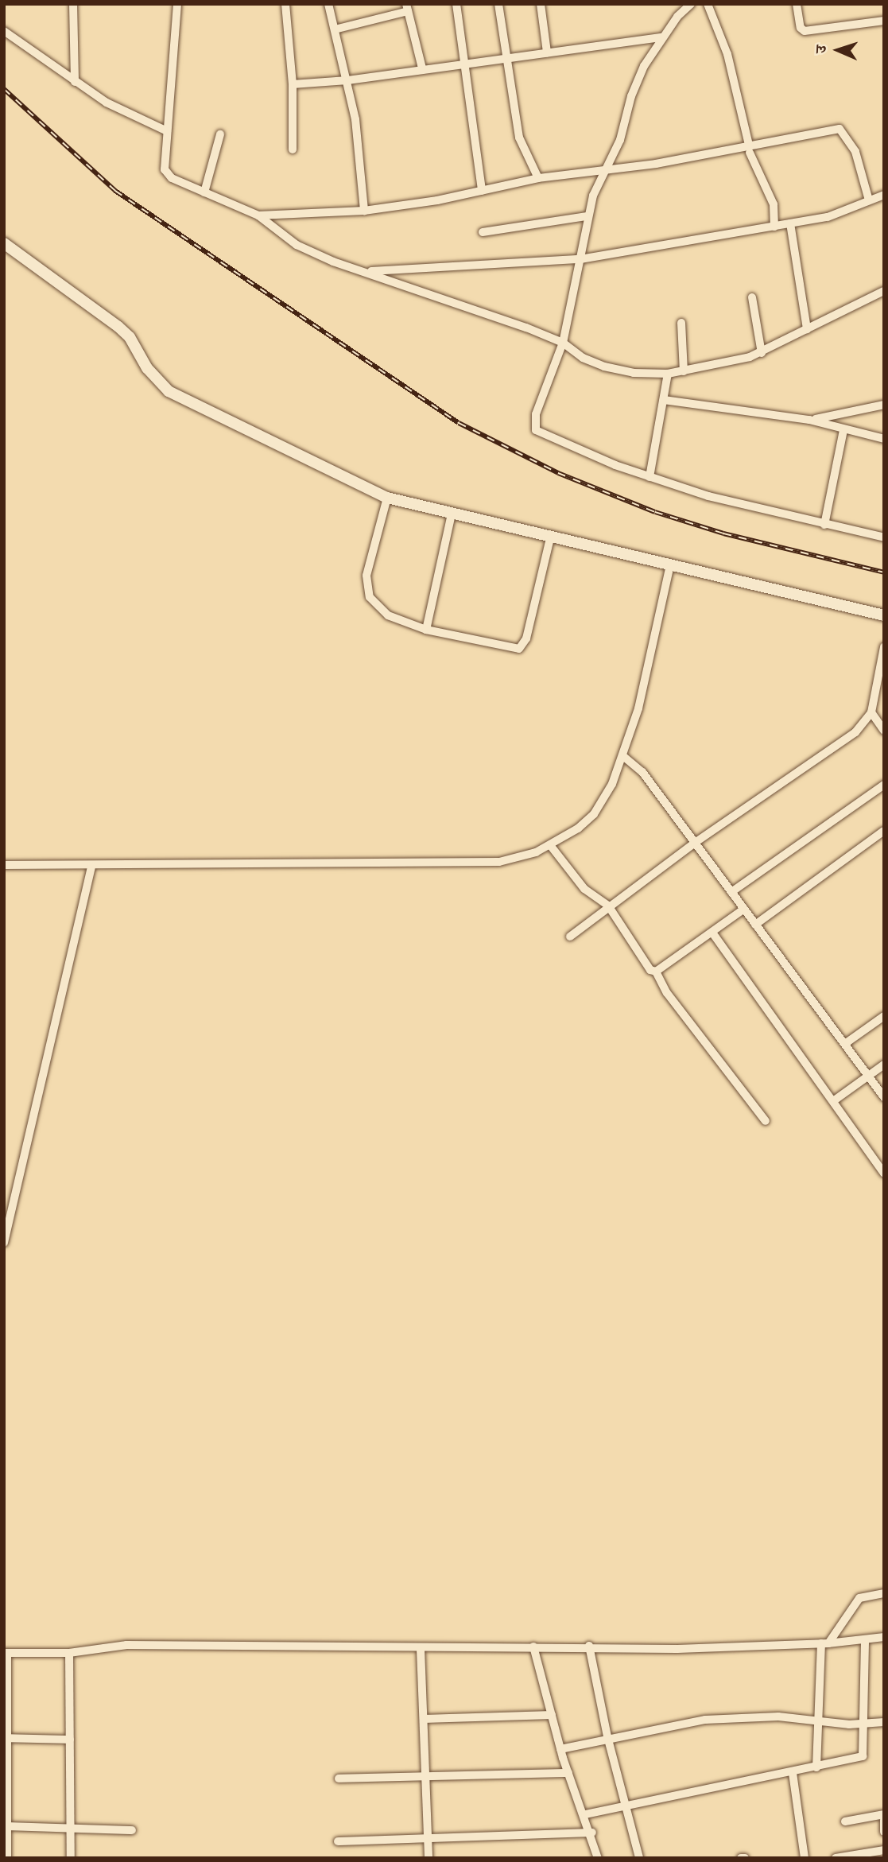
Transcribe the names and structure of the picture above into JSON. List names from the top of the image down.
{
  "north": "left"
}
